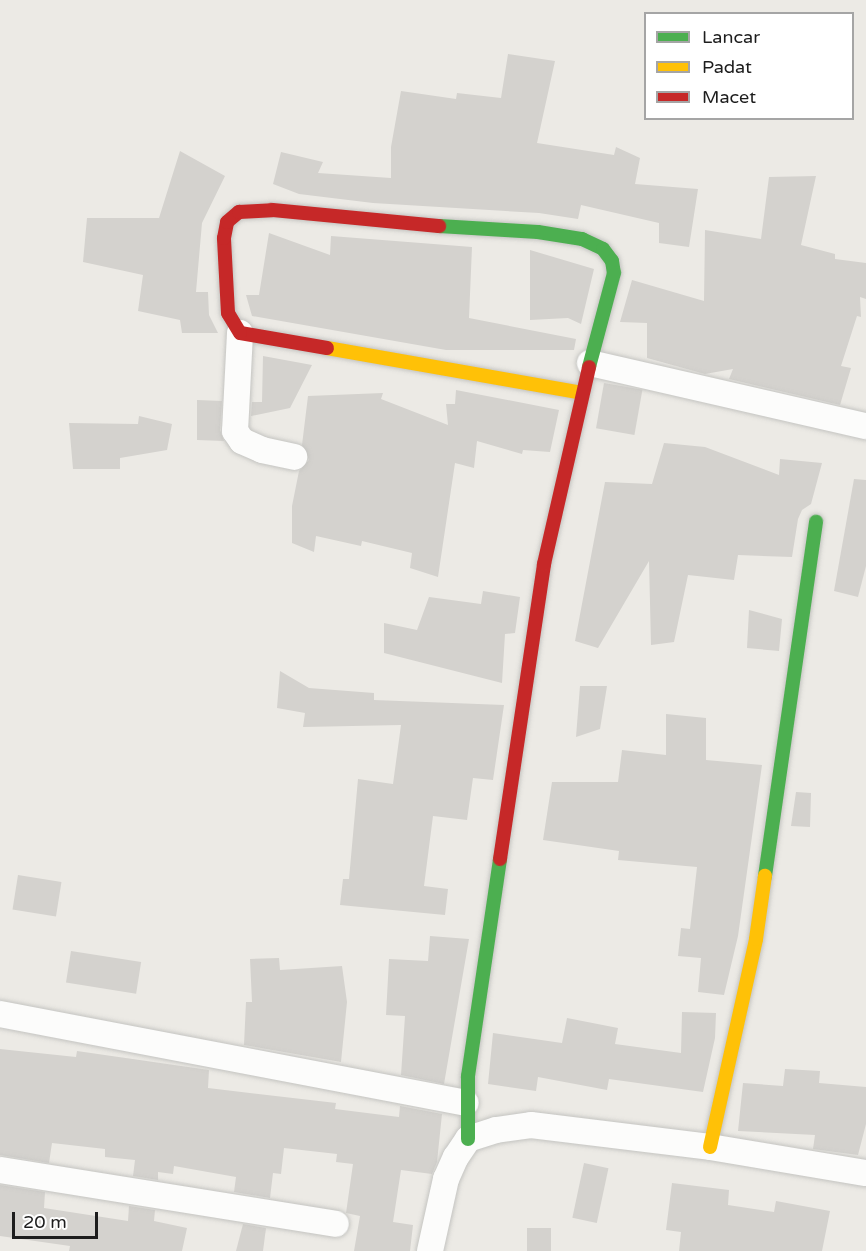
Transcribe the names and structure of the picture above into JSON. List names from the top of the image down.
{
  "legend": ["Lancar", "Padat", "Macet"],
  "scale_bar": "20 m"
}
